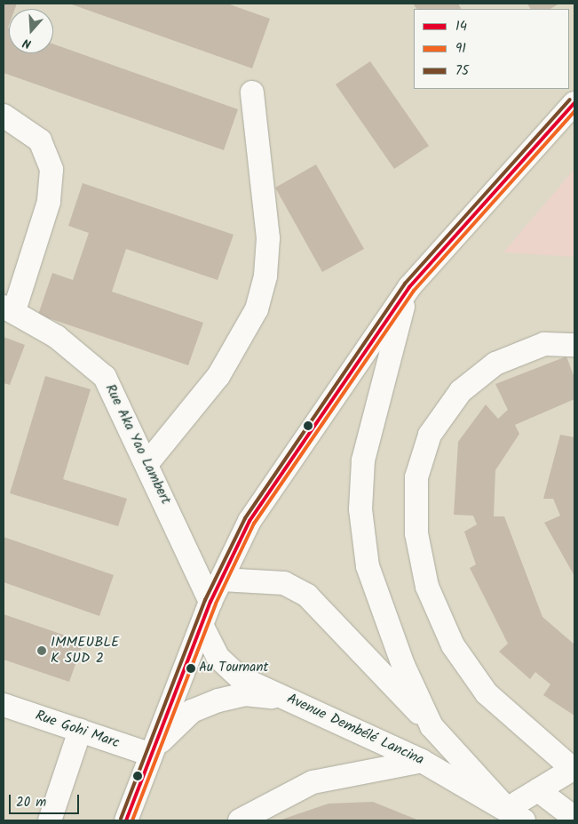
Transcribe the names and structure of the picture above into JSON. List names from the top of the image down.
{
  "streets": {
    "street": ["Rue Aka Yao Lambert", "Rue Gohi Marc", "Avenue Dembélé Lancina"]
  },
  "places": ["IMMEUBLE K SUD 2", "Au Tournant"],
  "lines": ["transit line 75", "transit line 14", "transit line 91"],
  "legend": ["14", "91", "75"],
  "scale_bar": "20 m",
  "north": "bottom"
}
